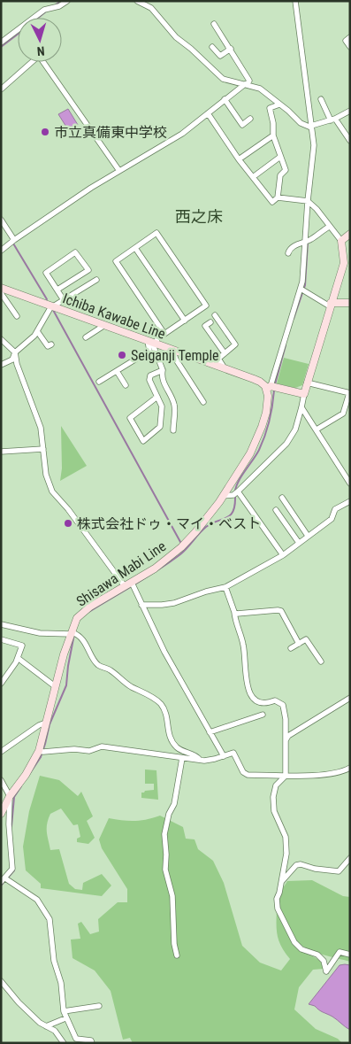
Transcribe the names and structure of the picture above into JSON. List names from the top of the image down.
{
  "streets": {
    "main road": ["Ichiba Kawabe Line", "Shisawa Mabi Line"]
  },
  "crossings": [
    ["Ichiba Kawabe Line", "Shisawa Mabi Line"]
  ],
  "districts": ["西之床"],
  "places": ["市立真備東中学校", "Seiganji Temple", "株式会社ドゥ・マイ・ベスト"],
  "north": "bottom"
}
